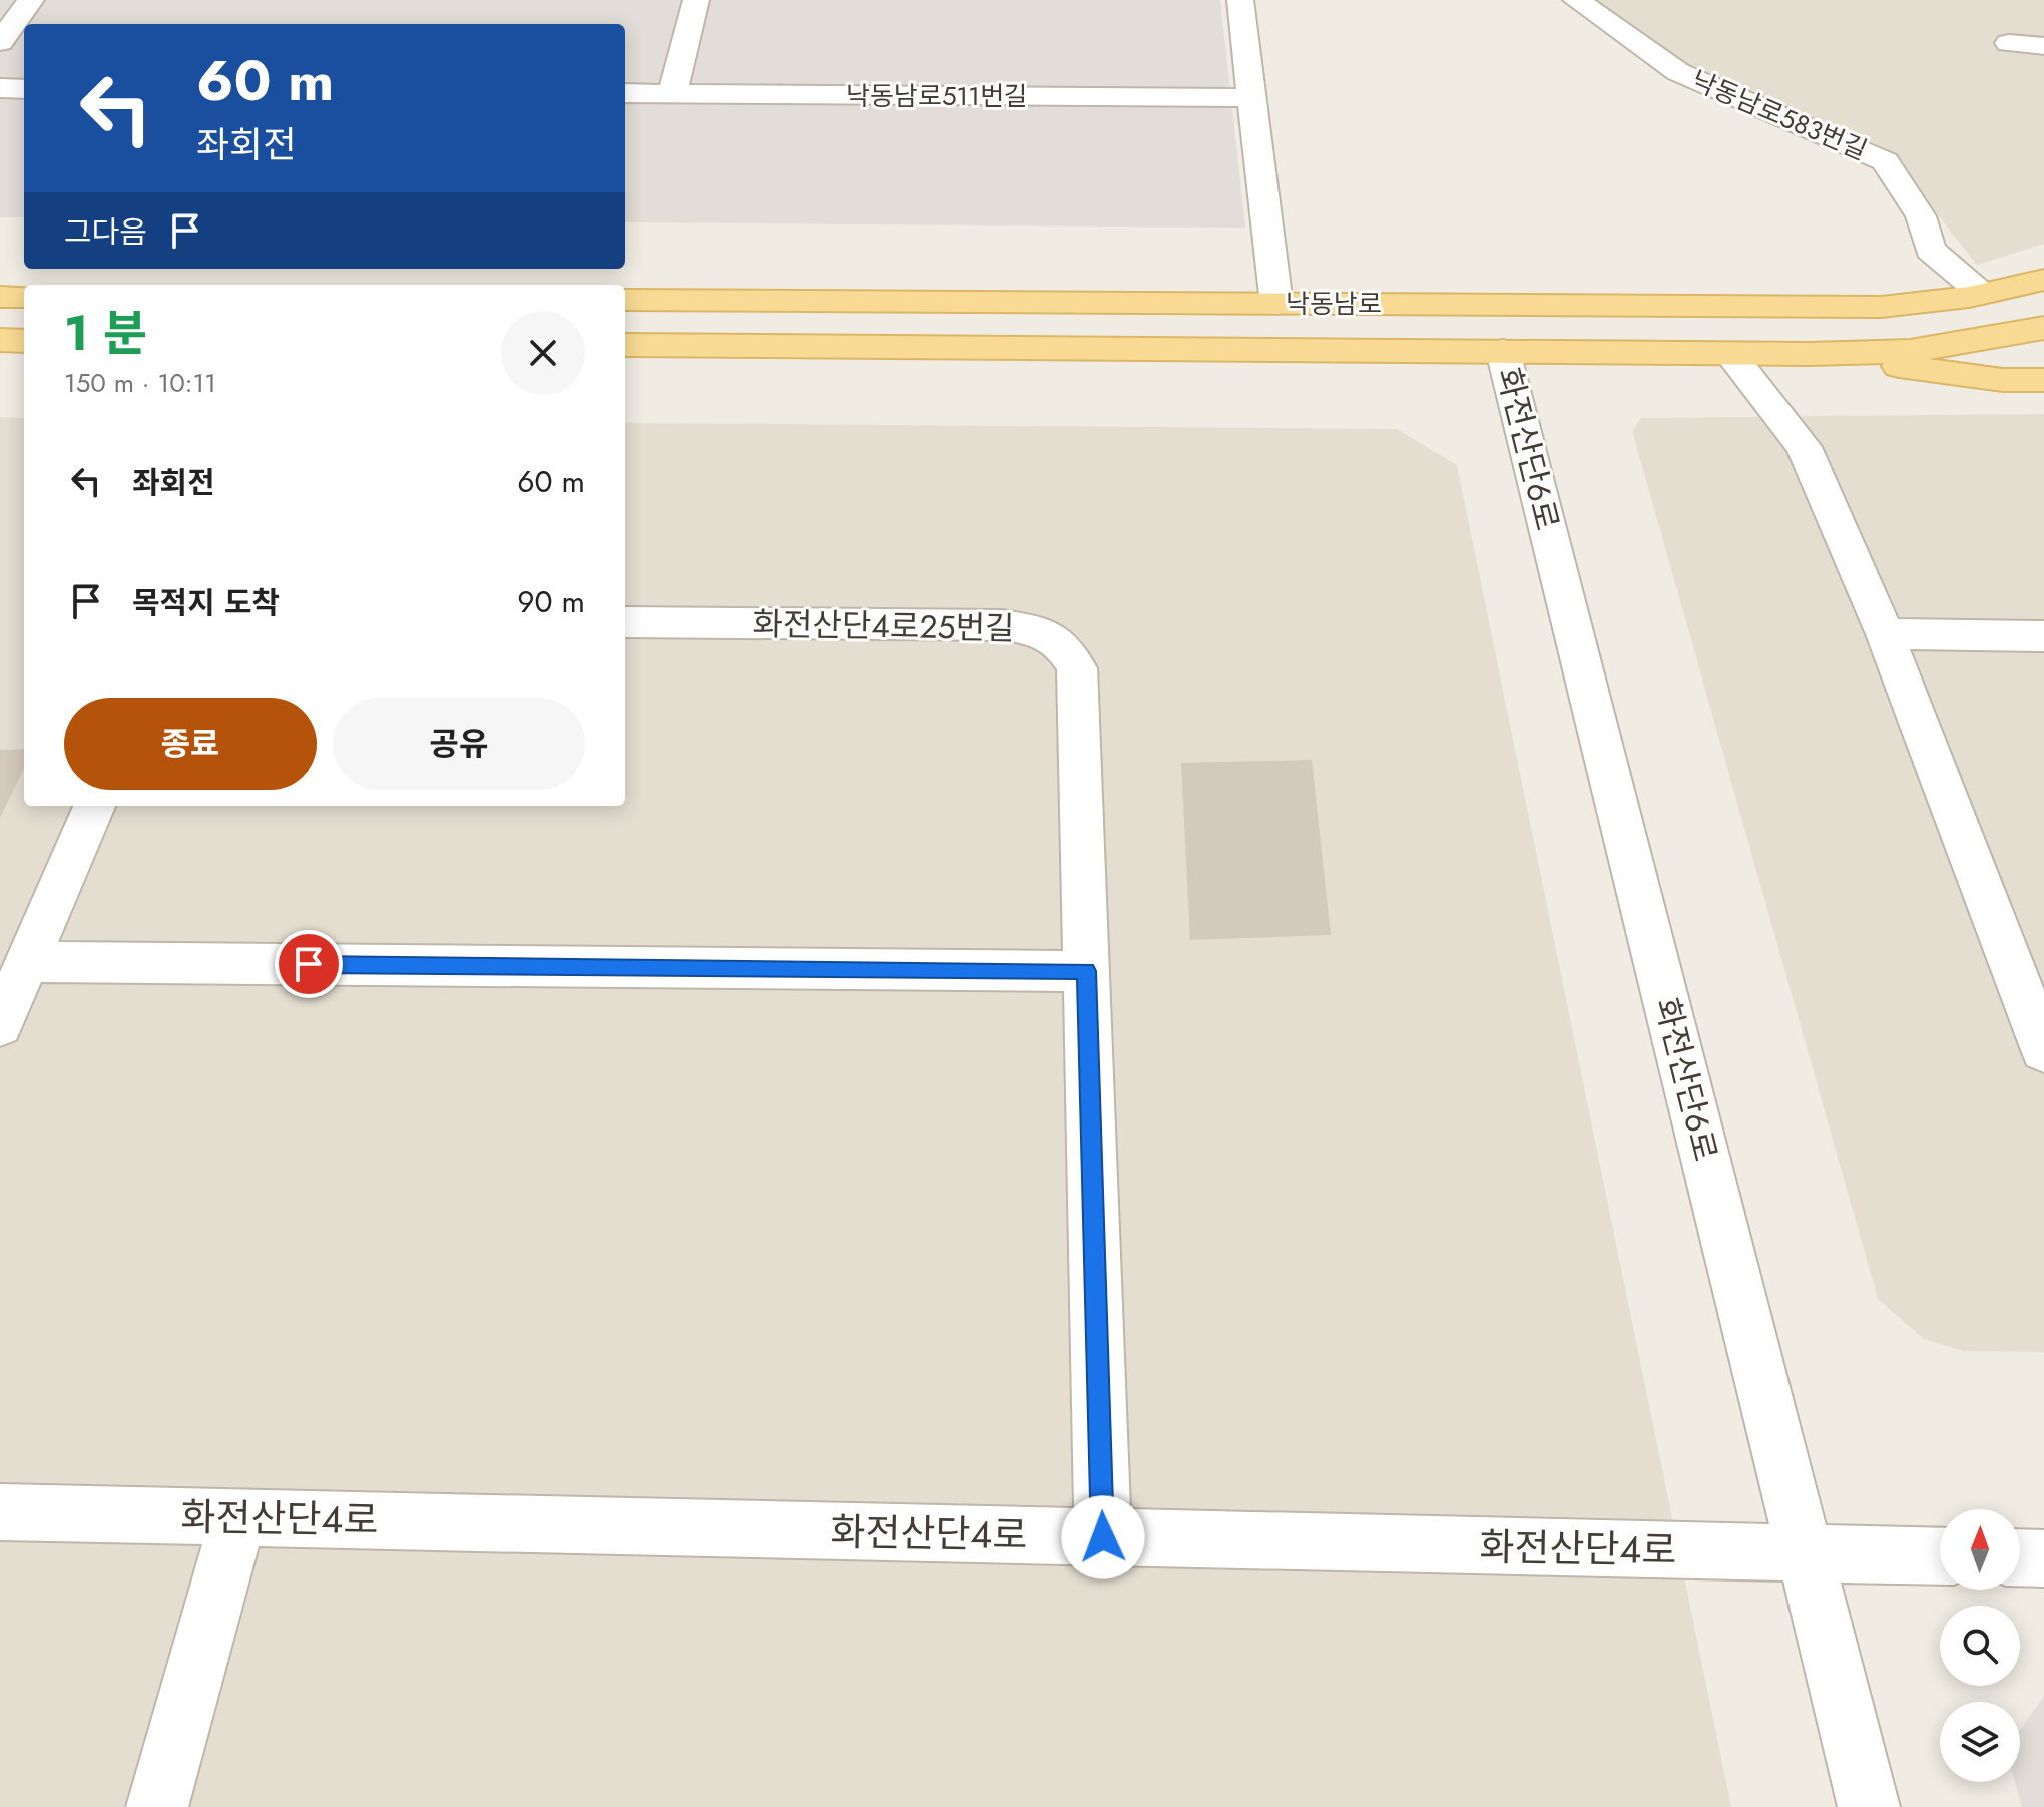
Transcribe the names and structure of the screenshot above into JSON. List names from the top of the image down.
{
  "streets": {
    "main road": ["낙동남로"],
    "street": [
      "낙동남로511번길",
      "낙동남로583번길",
      "화전산단6로",
      "화전산단4로25번길",
      "화전산단4로"
    ]
  },
  "crossings": [
    ["낙동남로583번길", "낙동남로"],
    ["낙동남로", "화전산단6로"],
    ["화전산단6로", "화전산단4로"],
    ["화전산단4로25번길", "화전산단4로"]
  ],
  "north": "top",
  "page": {
    "turn": ["60 m", "좌회전"],
    "then": "그다음",
    "heading": ["1 분", "150 m · 10:11"],
    "list": [
      {
        "name": "좌회전",
        "value": "60 m"
      },
      {
        "name": "목적지 도착",
        "value": "90 m"
      }
    ],
    "buttons": ["종료", "공유"]
  }
}
